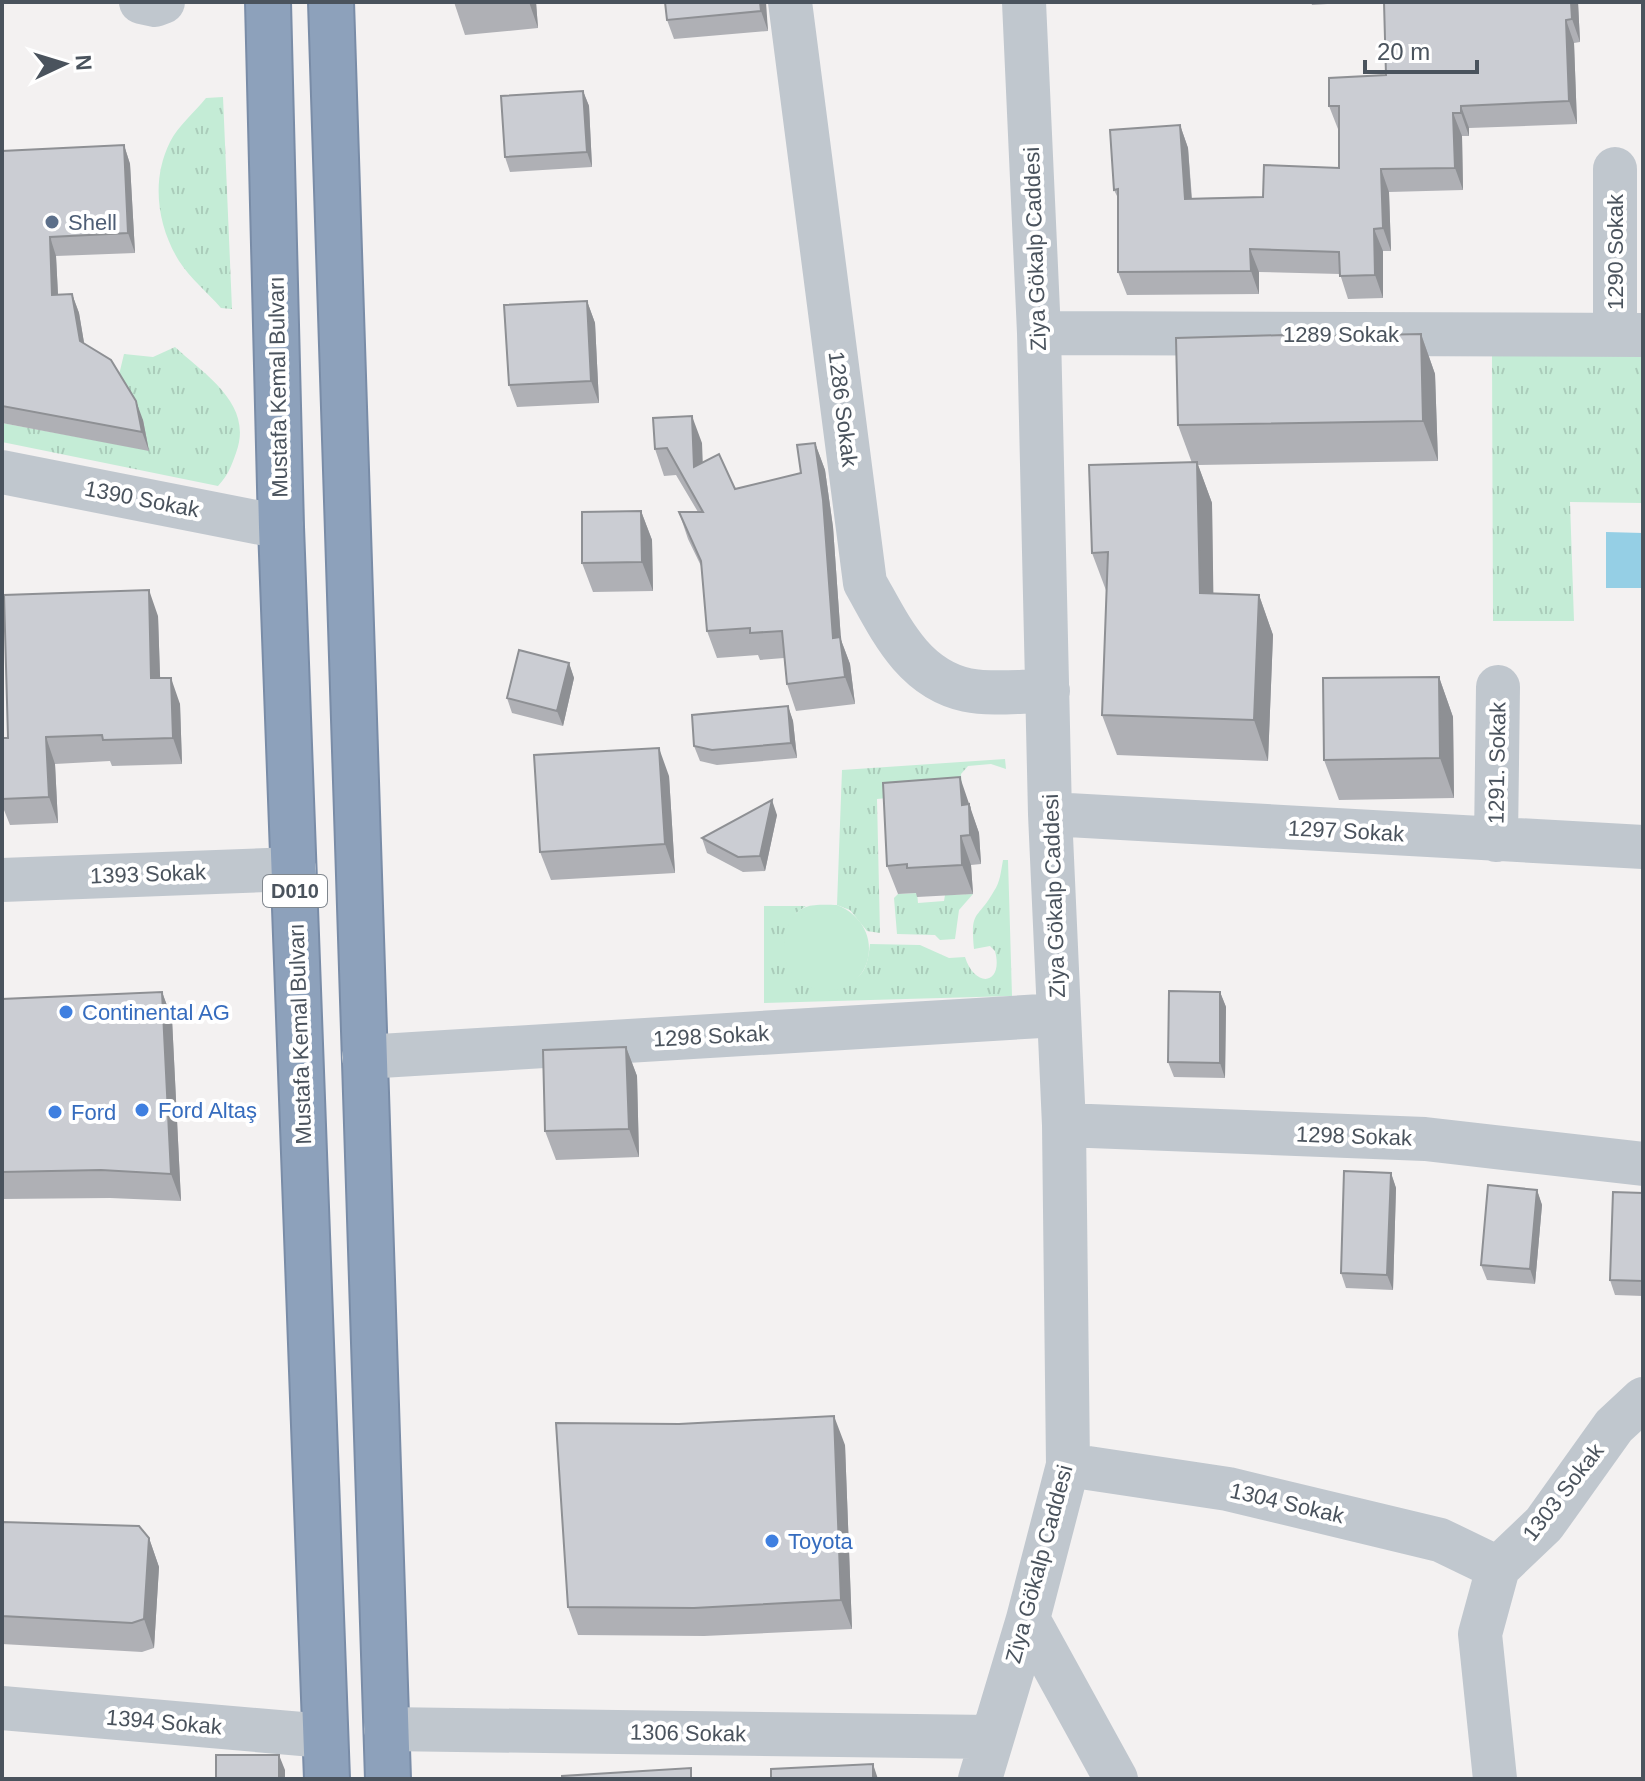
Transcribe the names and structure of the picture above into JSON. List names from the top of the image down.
{
  "streets": {
    "highway": ["Mustafa Kemal Bulvarı", "D010"],
    "street": [
      "Ziya Gökalp Caddesi",
      "1290 Sokak",
      "1289 Sokak",
      "1286 Sokak",
      "1390 Sokak",
      "1291. Sokak",
      "1297 Sokak",
      "1393 Sokak",
      "1298 Sokak",
      "1303 Sokak",
      "1304 Sokak",
      "1394 Sokak",
      "1306 Sokak"
    ]
  },
  "crossings": [
    ["Ziya Gökalp Caddesi", "1289 Sokak"],
    ["Ziya Gökalp Caddesi", "1286 Sokak"],
    ["Ziya Gökalp Caddesi", "1297 Sokak"],
    ["Ziya Gökalp Caddesi", "1298 Sokak"],
    ["Ziya Gökalp Caddesi", "1304 Sokak"],
    ["Ziya Gökalp Caddesi", "1306 Sokak"],
    ["1290 Sokak", "1289 Sokak"],
    ["Mustafa Kemal Bulvarı", "1390 Sokak"],
    ["Mustafa Kemal Bulvarı", "1393 Sokak"],
    ["Mustafa Kemal Bulvarı", "1394 Sokak"],
    ["1291. Sokak", "1297 Sokak"],
    ["D010", "1298 Sokak"],
    ["D010", "1306 Sokak"],
    ["1303 Sokak", "1304 Sokak"]
  ],
  "places": [
    "Shell",
    "Continental AG",
    "Ford Altaş",
    "Ford",
    "Toyota"
  ],
  "scale_bar": "20 m",
  "north": "right"
}
